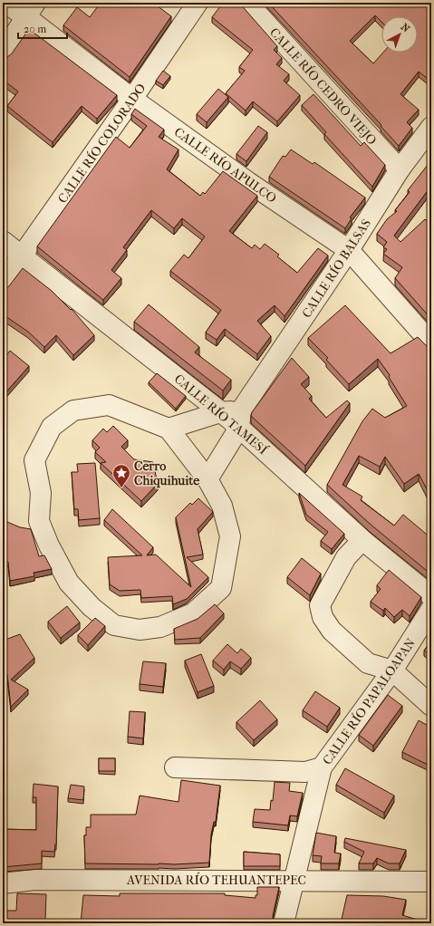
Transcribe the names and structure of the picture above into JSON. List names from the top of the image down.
{
  "streets": {
    "street": [
      "CALLE RÍO CEDRO VIEJO",
      "CALLE RÍO COLORADO",
      "CALLE RÍO APULCO",
      "CALLE RÍO BALSAS",
      "CALLE RÍO TAMESÍ",
      "CALLE RÍO PAPALOAPAN",
      "AVENIDA RÍO TEHUANTEPEC"
    ]
  },
  "crossings": [
    ["CALLE RÍO CEDRO VIEJO", "CALLE RÍO BALSAS"],
    ["CALLE RÍO COLORADO", "CALLE RÍO APULCO"],
    ["CALLE RÍO COLORADO", "CALLE RÍO TAMESÍ"],
    ["CALLE RÍO APULCO", "CALLE RÍO BALSAS"],
    ["CALLE RÍO BALSAS", "CALLE RÍO TAMESÍ"],
    ["CALLE RÍO PAPALOAPAN", "AVENIDA RÍO TEHUANTEPEC"]
  ],
  "places": {
    "place": ["Cerro Chiquihuite"]
  },
  "scale_bar": "20 m",
  "north": "top right"
}
